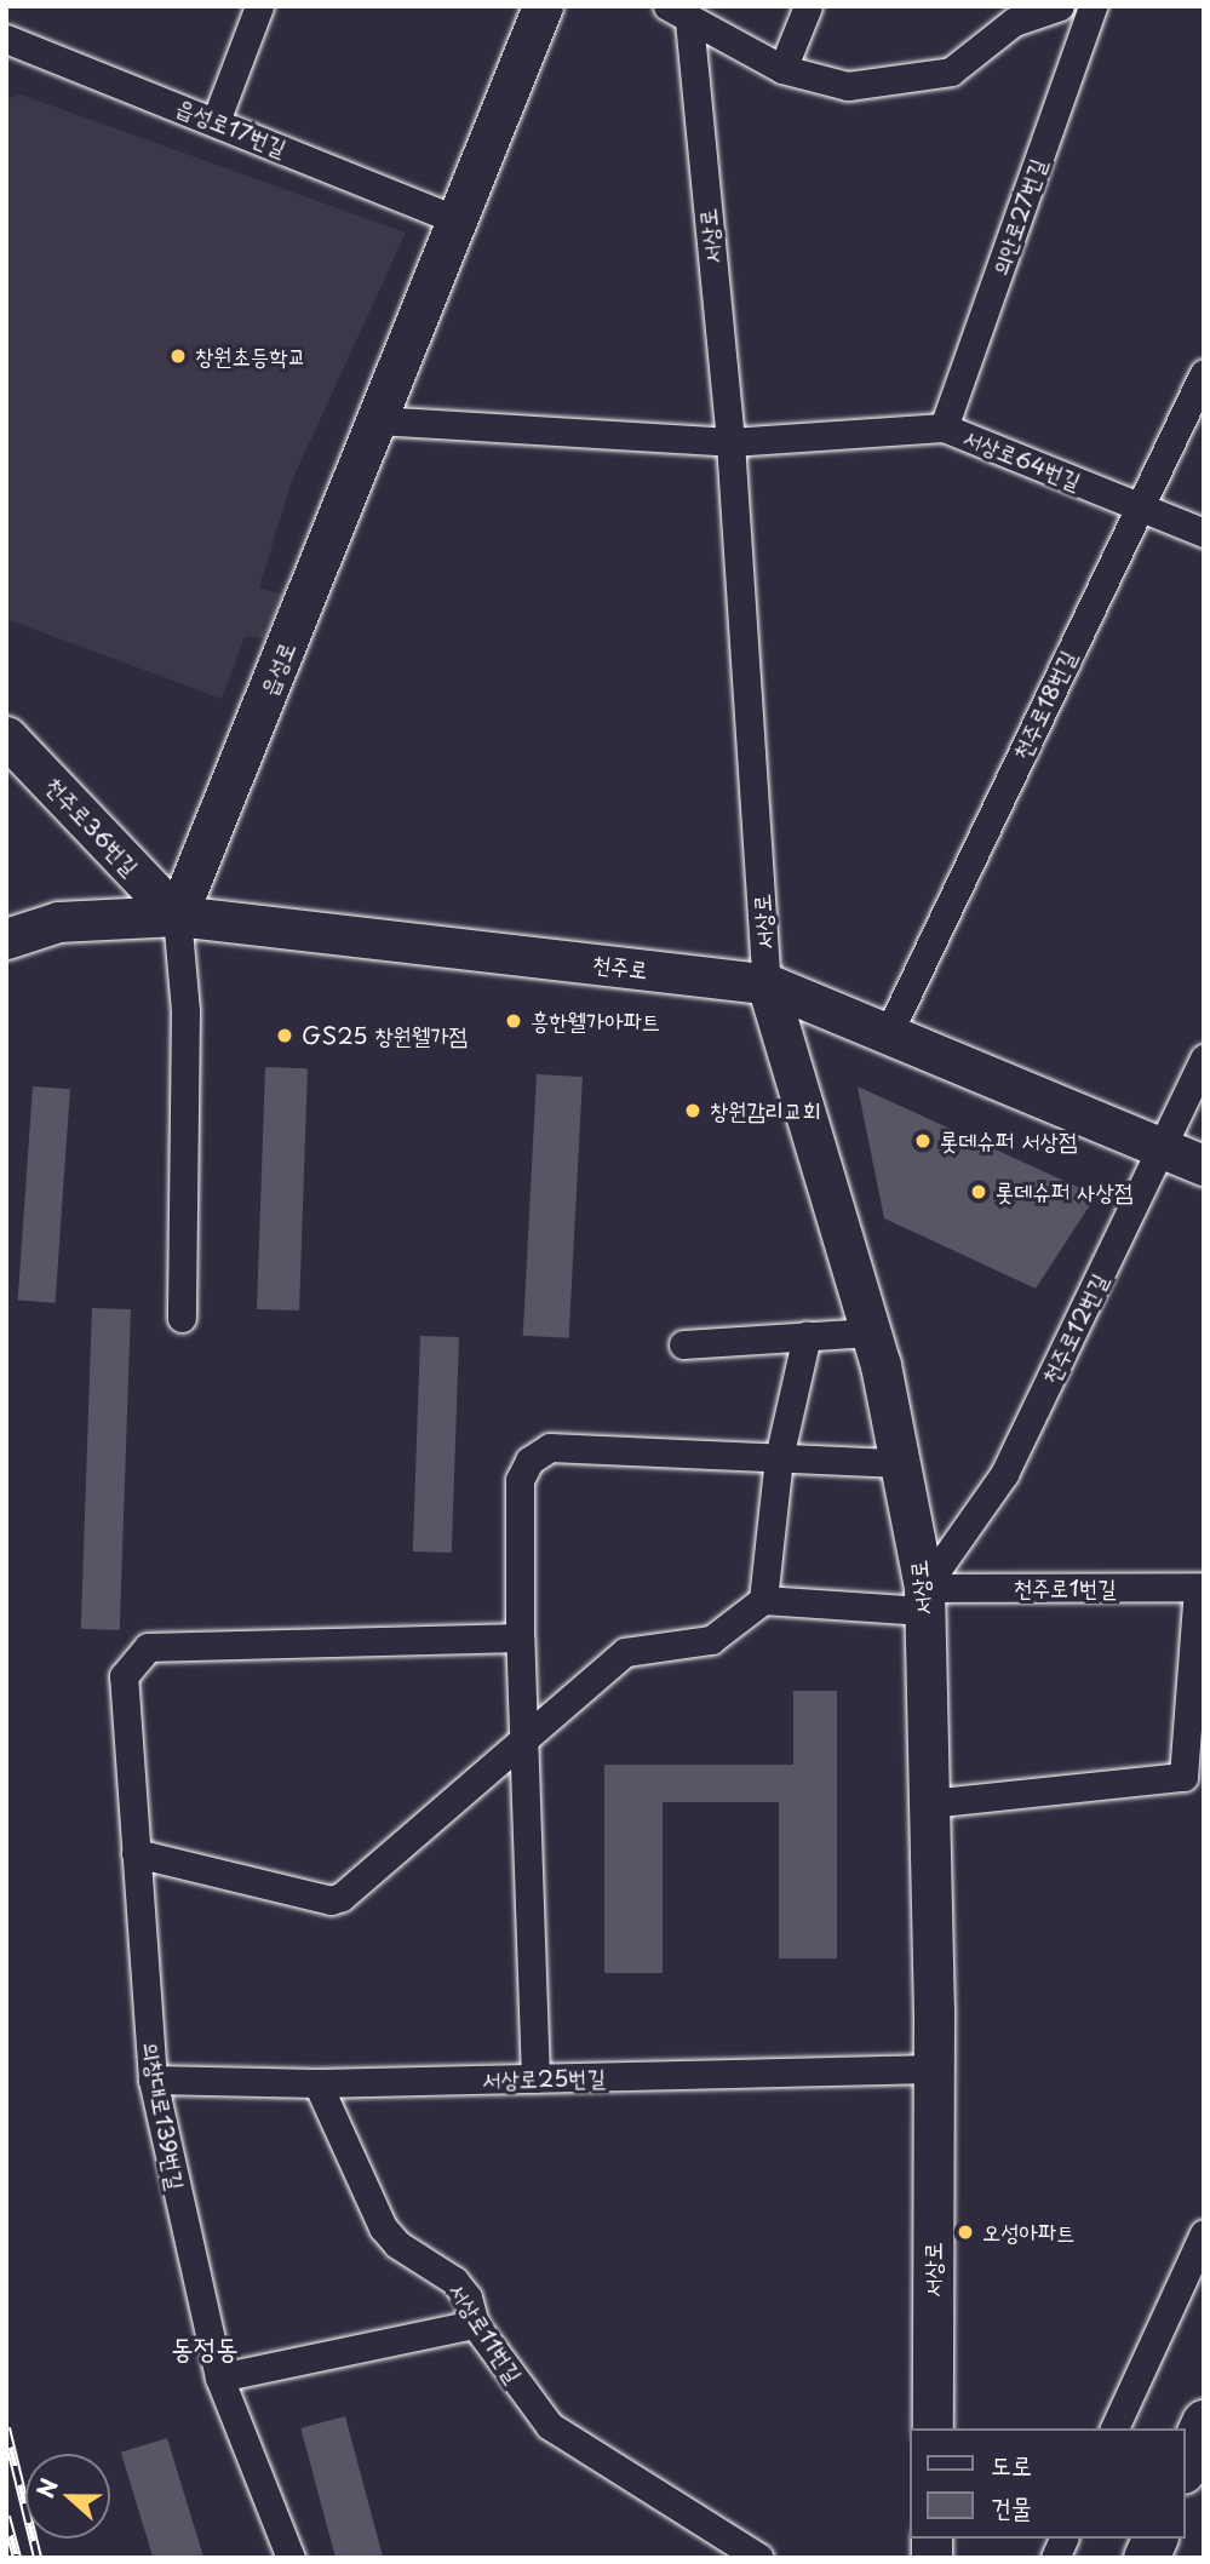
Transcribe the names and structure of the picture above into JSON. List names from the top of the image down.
{
  "streets": {
    "main road": [
      "서상로",
      "읍성로",
      "천주로36번길",
      "천주로"
    ],
    "street": [
      "읍성로17번길",
      "의안로27번길",
      "서상로64번길",
      "천주로18번길",
      "천주로12번길",
      "천주로1번길",
      "서상로25번길",
      "의창대로139번길",
      "서상로11번길"
    ]
  },
  "crossings": [
    ["읍성로17번길", "읍성로"],
    ["의안로27번길", "서상로64번길"],
    ["서상로", "서상로64번길"],
    ["서상로", "천주로"],
    ["서상로", "천주로12번길"],
    ["서상로", "천주로1번길"],
    ["서상로", "서상로25번길"],
    ["서상로64번길", "천주로18번길"],
    ["읍성로", "천주로36번길"],
    ["읍성로", "천주로"],
    ["천주로18번길", "천주로"],
    ["천주로36번길", "천주로"],
    ["천주로", "천주로12번길"],
    ["천주로12번길", "천주로1번길"],
    ["서상로25번길", "의창대로139번길"],
    ["서상로25번길", "서상로11번길"]
  ],
  "districts": ["동정동"],
  "places": [
    "창원초등학교",
    "흥한웰가아파트",
    "GS25 창원웰가점",
    "창원감리교회",
    "롯데슈퍼 서상점",
    "롯데슈퍼 사상점",
    "오성아파트"
  ],
  "legend": ["도로", "건물"],
  "north": "left"
}
